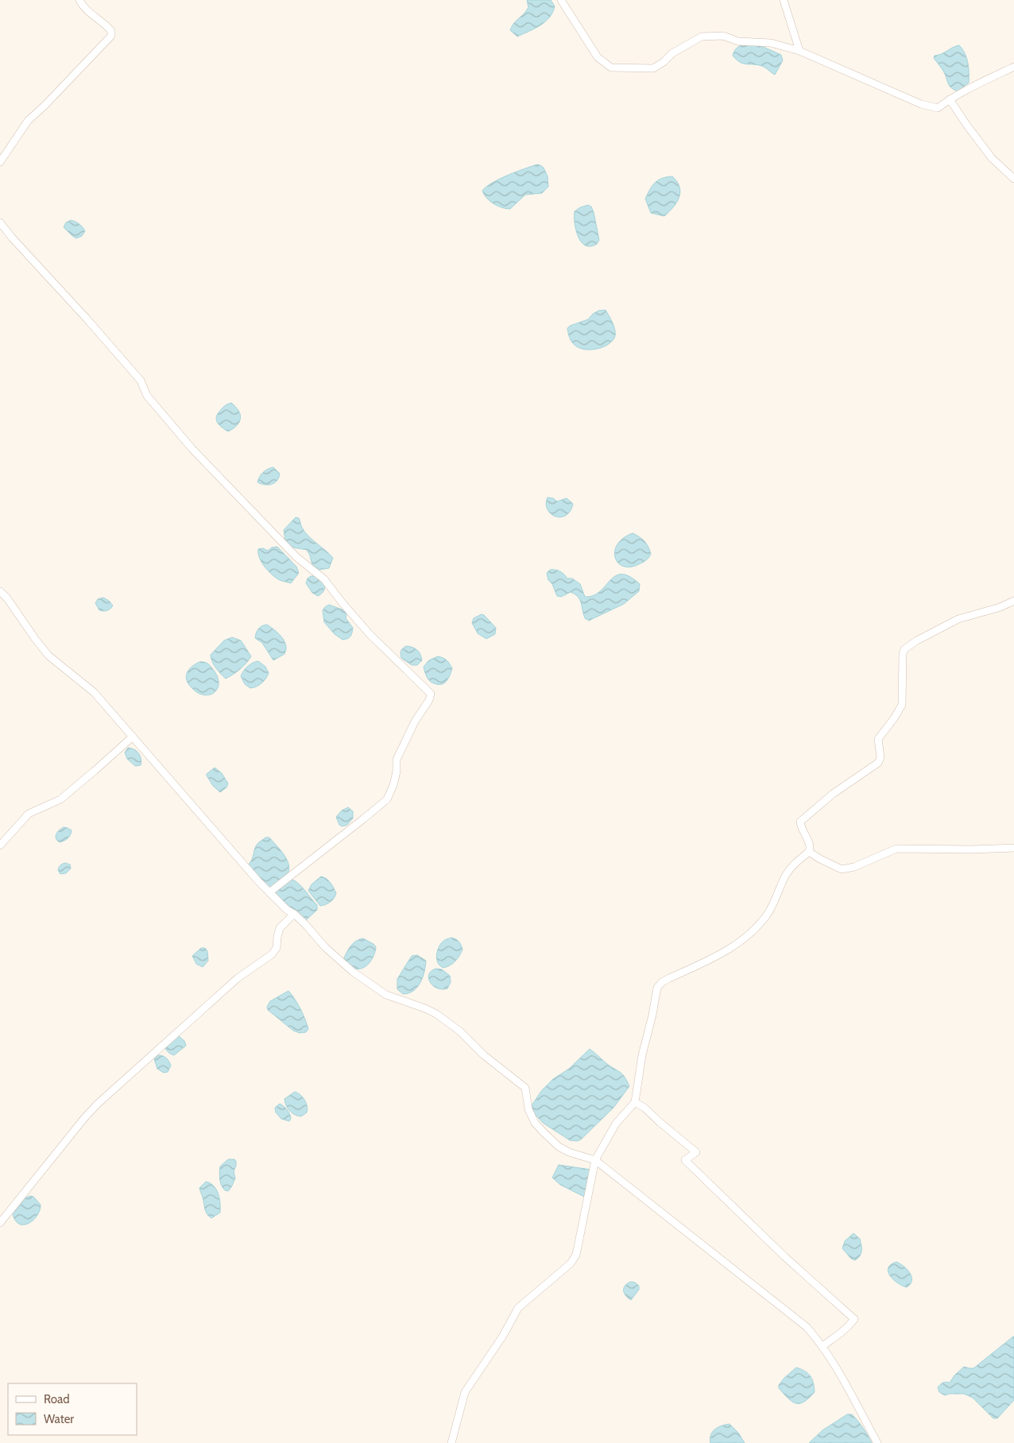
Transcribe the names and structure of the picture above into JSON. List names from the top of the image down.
{
  "legend": ["Road", "Water"]
}
